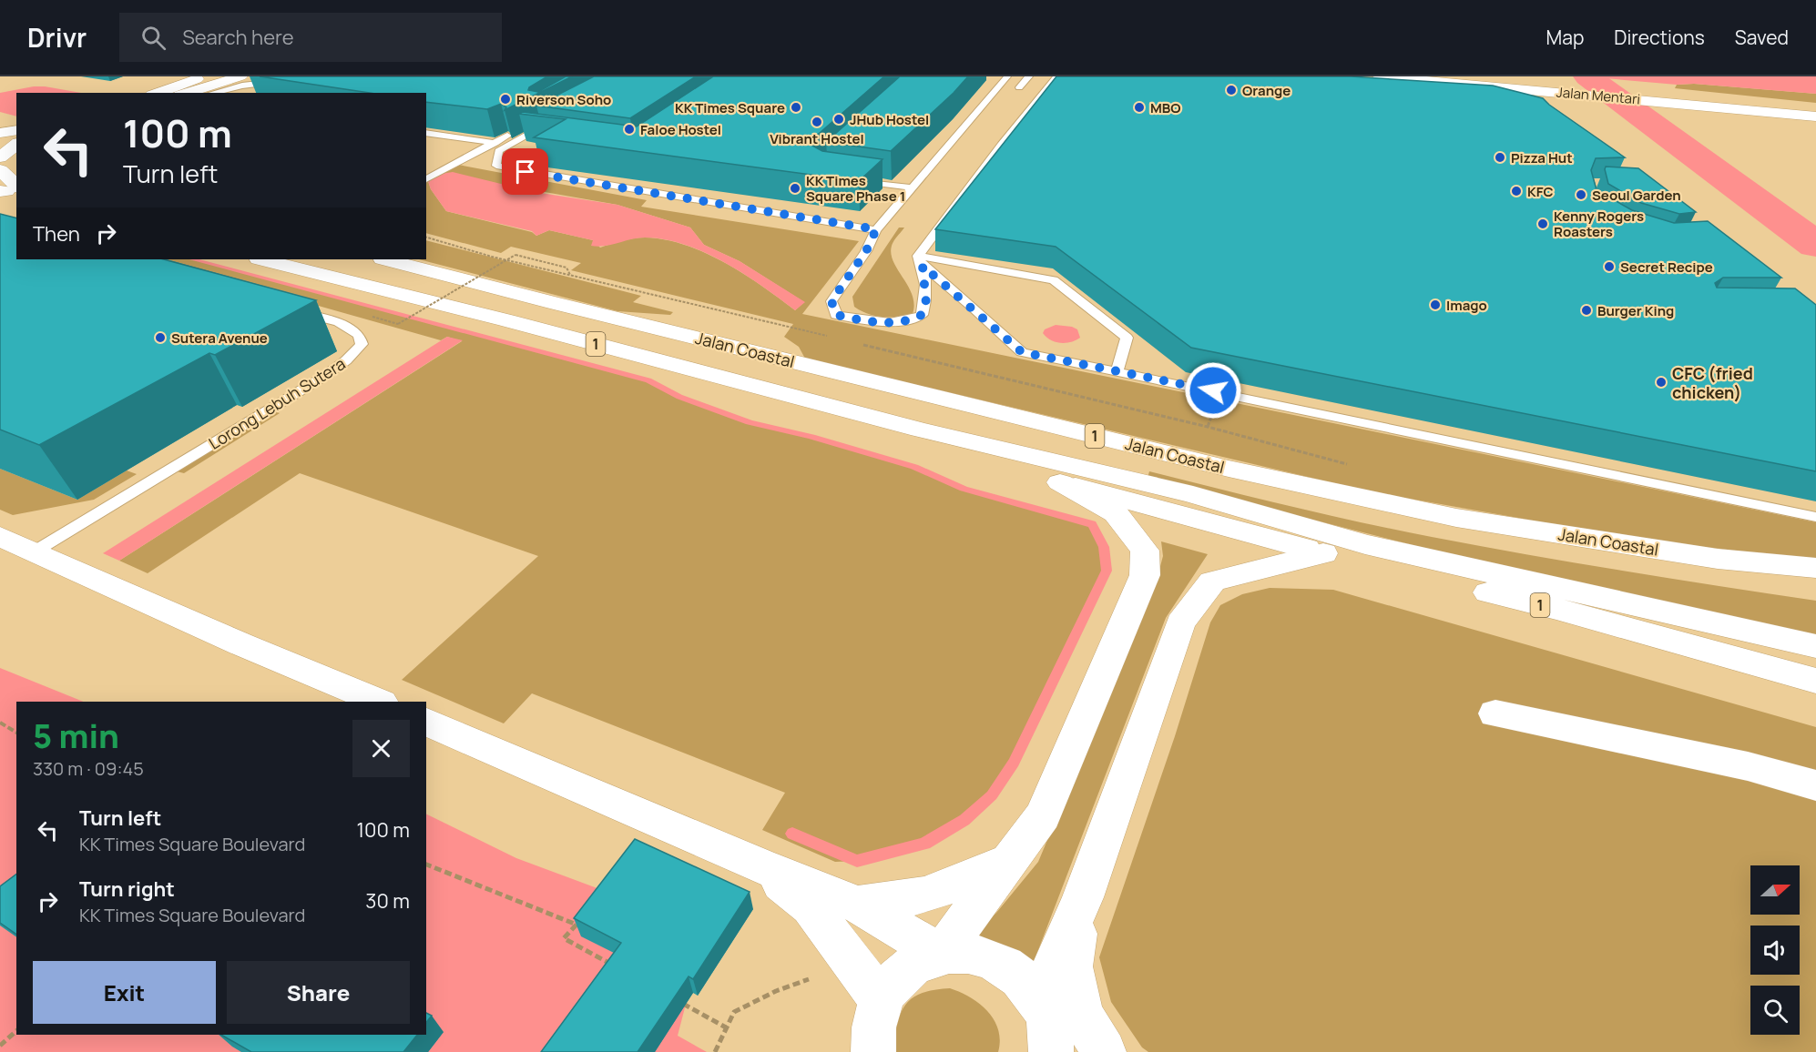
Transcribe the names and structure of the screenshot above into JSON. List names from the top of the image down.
{
  "streets": {
    "main road": ["Jalan Mentari", "1", "Jalan Coastal"],
    "lane": ["Lorong Lebuh Sutera"]
  },
  "places": [
    "Orange",
    "Riverson Soho",
    "KK Times Square",
    "MBO",
    "JHub Hostel",
    "Vibrant Hostel",
    "Faloe Hostel",
    "Pizza Hut",
    "KK Times Square Phase 1",
    "KFC",
    "Seoul Garden",
    "Kenny Rogers Roasters",
    "Secret Recipe",
    "Imago",
    "Burger King",
    "Sutera Avenue",
    "CFC (fried chicken)"
  ],
  "north": "right",
  "page": {
    "header": "Drivr",
    "search": "Search here",
    "nav": ["Map", "Directions", "Saved"],
    "turn": ["100 m", "Turn left"],
    "then": "Then",
    "heading": ["5 min", "330 m · 09:45"],
    "list": [
      {
        "name": "Turn left",
        "note": "KK Times Square Boulevard",
        "value": "100 m"
      },
      {
        "name": "Turn right",
        "note": "KK Times Square Boulevard",
        "value": "30 m"
      }
    ],
    "buttons": ["Exit", "Share"]
  }
}
